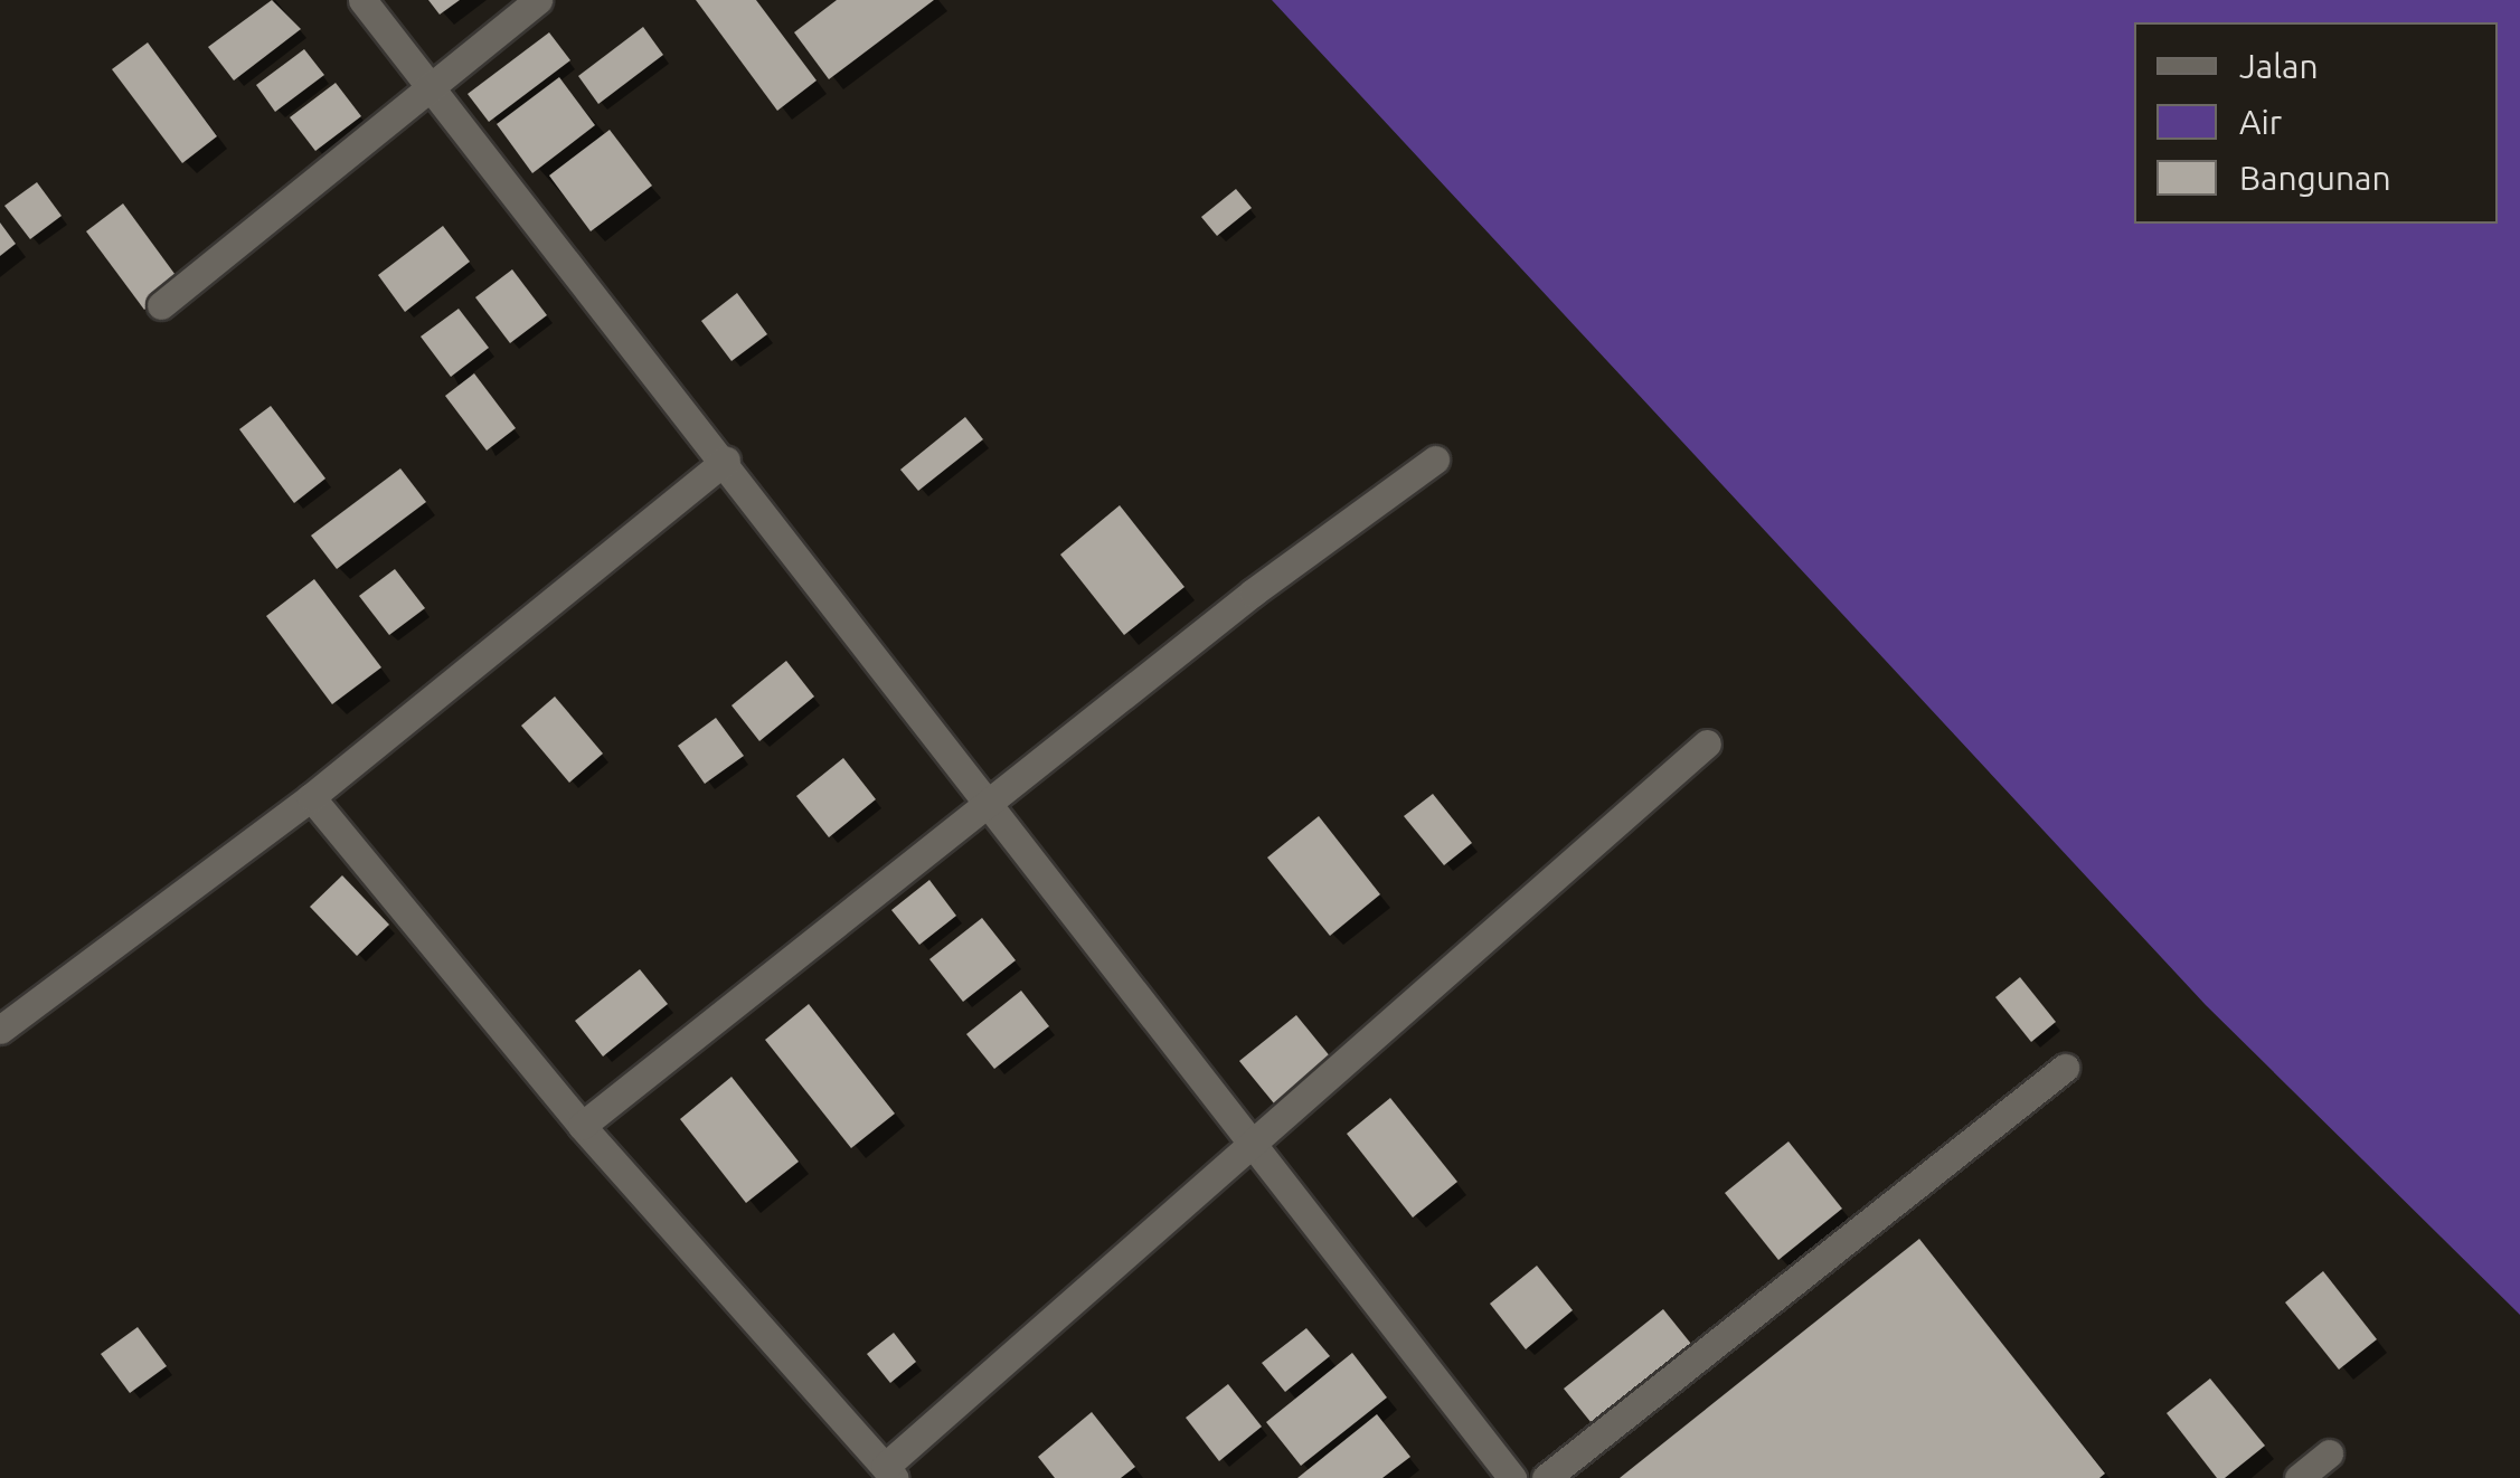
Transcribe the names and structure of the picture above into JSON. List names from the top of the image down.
{
  "legend": ["Jalan", "Air", "Bangunan"]
}
